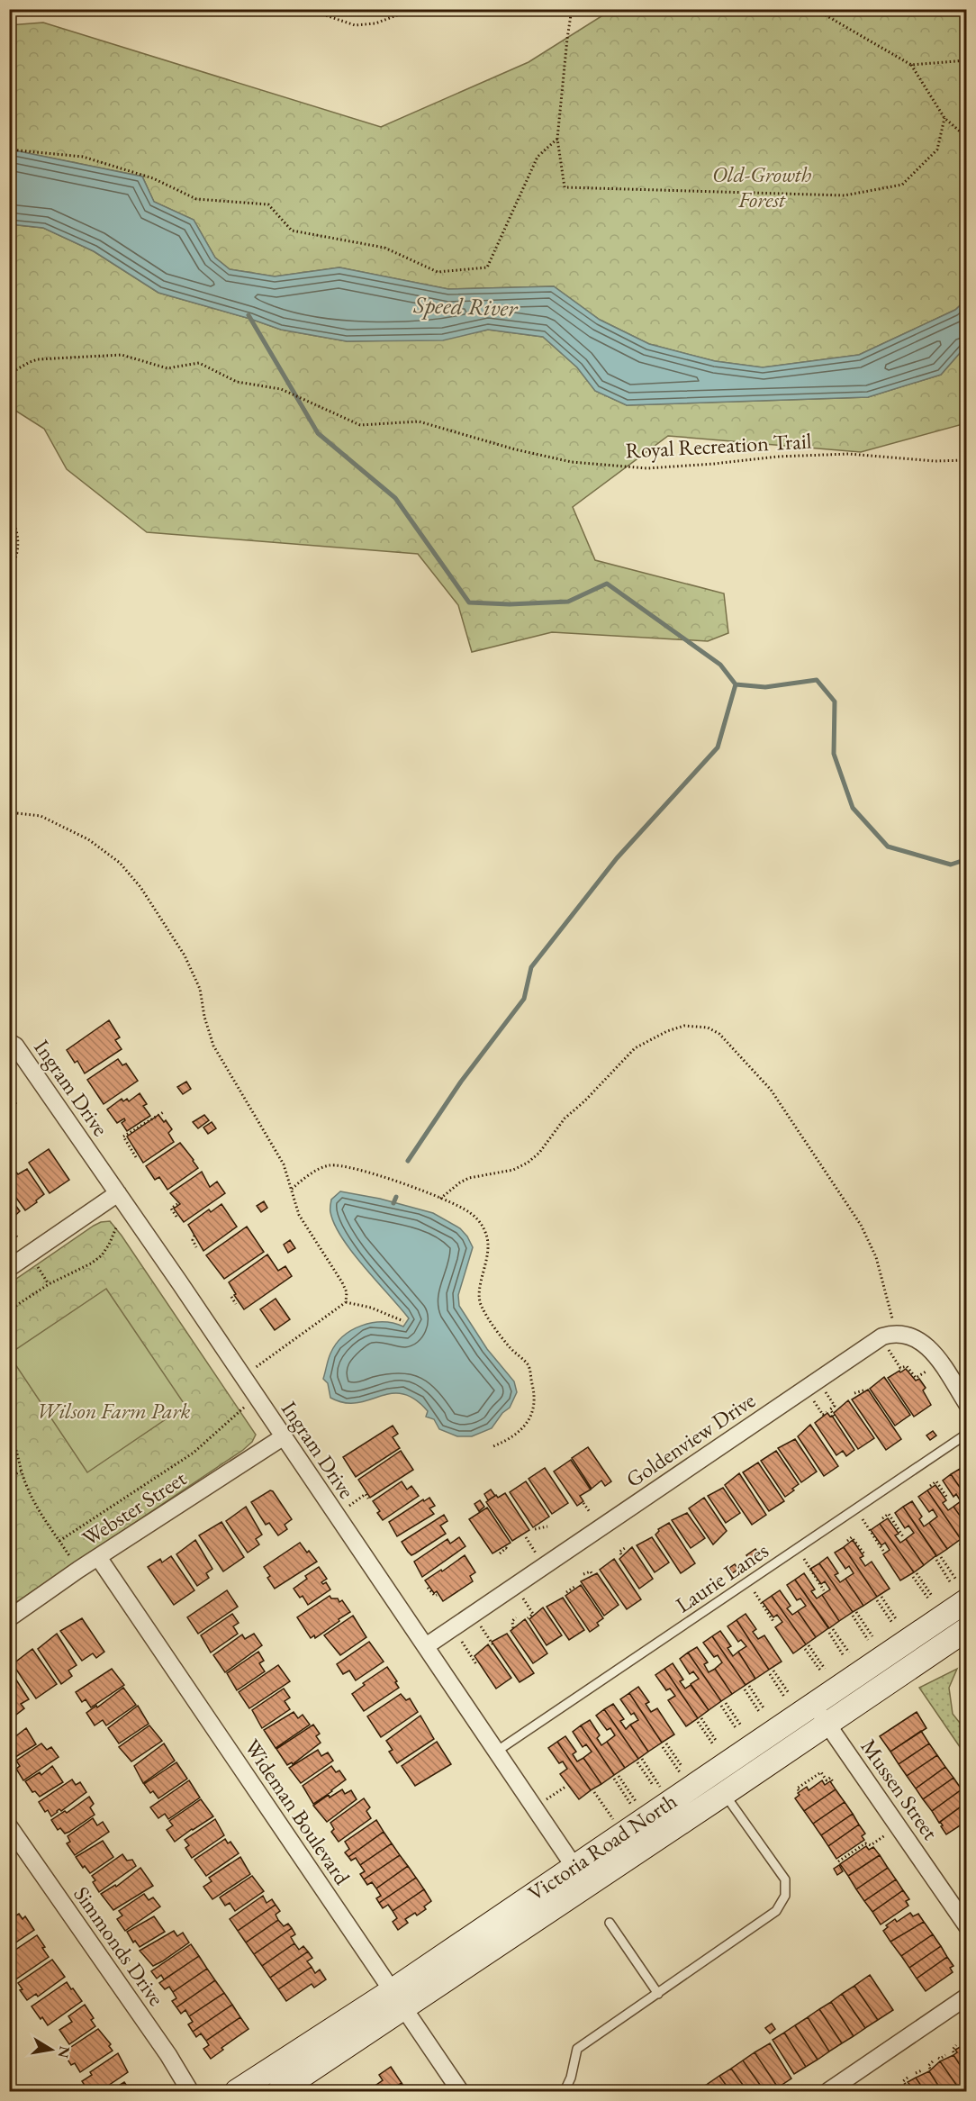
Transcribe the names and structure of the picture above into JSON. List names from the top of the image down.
{
  "streets": {
    "main road": ["Victoria Road North"],
    "street": [
      "Ingram Drive",
      "Goldenview Drive",
      "Webster Street",
      "Mussen Street",
      "Wideman Boulevard",
      "Simmonds Drive"
    ],
    "lane": ["Laurie Lanes"],
    "path": ["Royal Recreation Trail"]
  },
  "crossings": [
    ["Ingram Drive", "Goldenview Drive"],
    ["Ingram Drive", "Webster Street"],
    ["Ingram Drive", "Laurie Lanes"],
    ["Ingram Drive", "Victoria Road North"],
    ["Webster Street", "Wideman Boulevard"],
    ["Mussen Street", "Victoria Road North"],
    ["Wideman Boulevard", "Victoria Road North"]
  ],
  "water": ["Speed River"],
  "parks": ["Old-Growth Forest", "Wilson Farm Park"],
  "north": "right"
}
